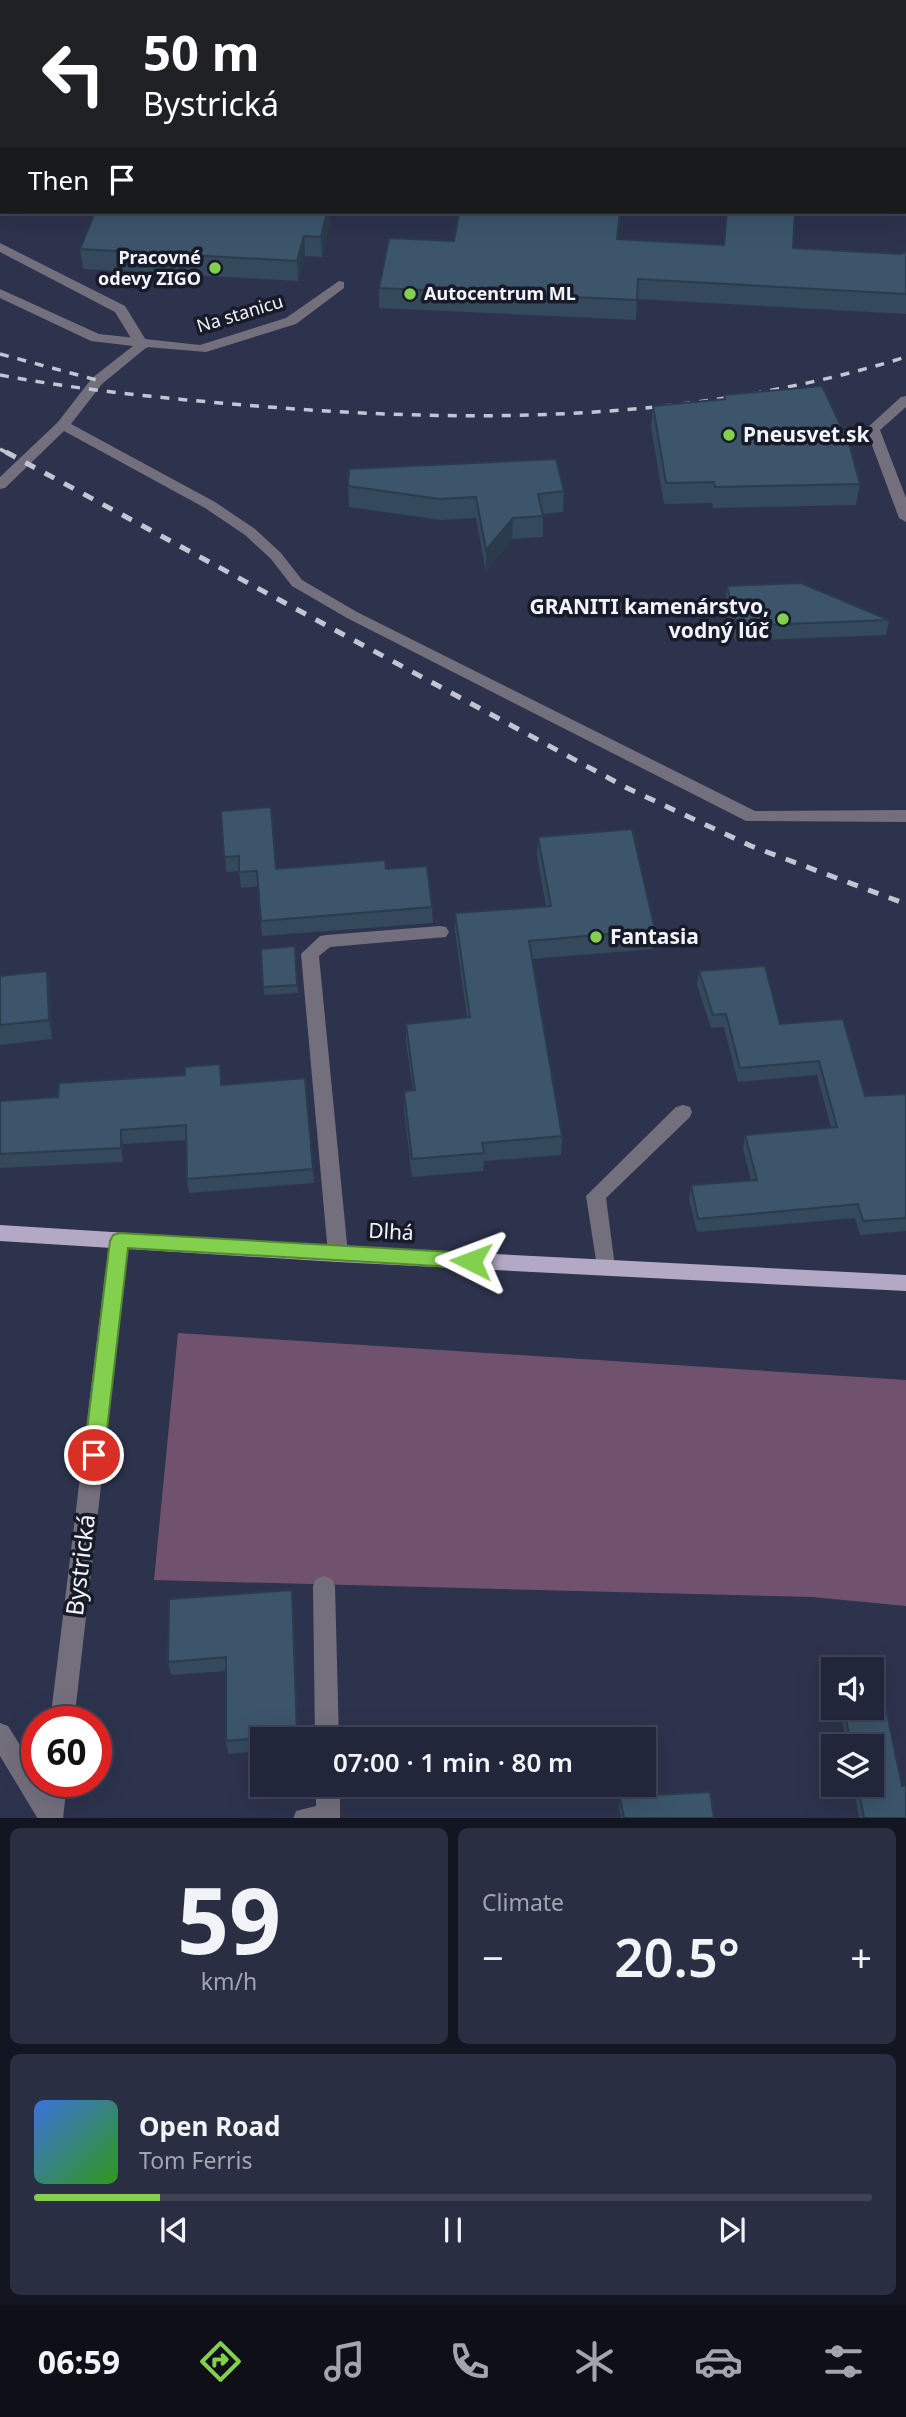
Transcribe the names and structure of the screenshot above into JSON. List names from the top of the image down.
{
  "streets": {
    "main road": ["Dlhá"],
    "street": ["Na stanicu", "Bystrická"]
  },
  "crossings": [
    ["Dlhá", "Bystrická"]
  ],
  "places": [
    "Pracovné odevy ZIGO",
    "Autocentrum ML",
    "Pneusvet.sk",
    "GRANITI kamenárstvo, vodný lúč",
    "Fantasia"
  ],
  "page": {
    "turn": ["50 m", "Bystrická"],
    "then": "Then",
    "limit": "60",
    "trip": "07:00 · 1 min · 80 m",
    "tile": [
      ["59", "km/h"],
      "Climate"
    ],
    "heat": ["−", "20.5°", "+"],
    "song": ["Open Road", "Tom Ferris"],
    "tabs": "06:59"
  }
}
